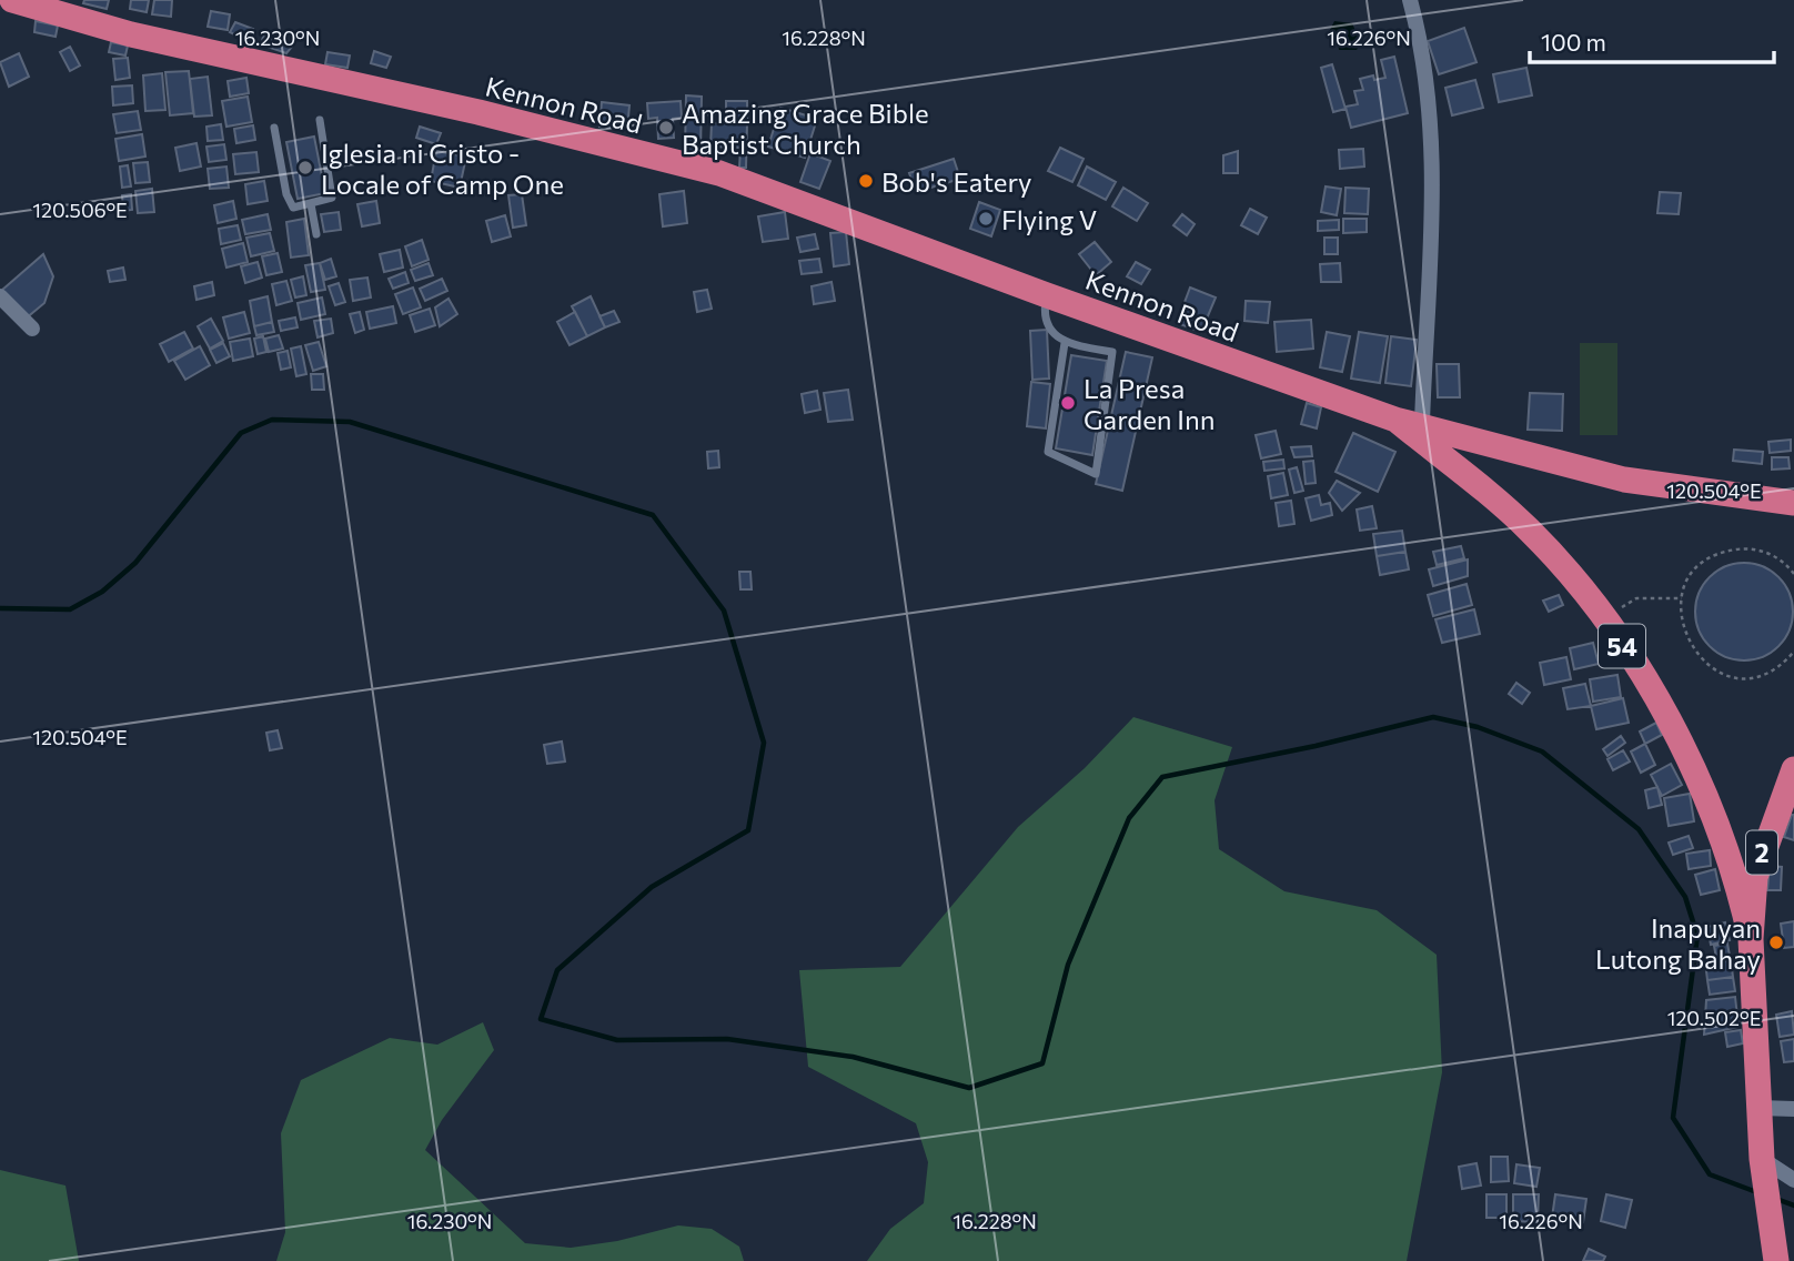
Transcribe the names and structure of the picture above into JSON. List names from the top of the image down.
{
  "streets": {
    "highway": ["Kennon Road", "54", "2"]
  },
  "crossings": [
    ["Kennon Road", "2"]
  ],
  "places": [
    "Amazing Grace Bible Baptist Church",
    "Iglesia ni Cristo - Locale of Camp One",
    "Bob's Eatery",
    "Flying V",
    "La Presa Garden Inn",
    "Inapuyan Lutong Bahay"
  ],
  "scale_bar": "100 m",
  "coordinates": [
    "16.230°N",
    "16.228°N",
    "16.226°N",
    "120.506°E",
    "120.504°E",
    "120.502°E"
  ]
}
